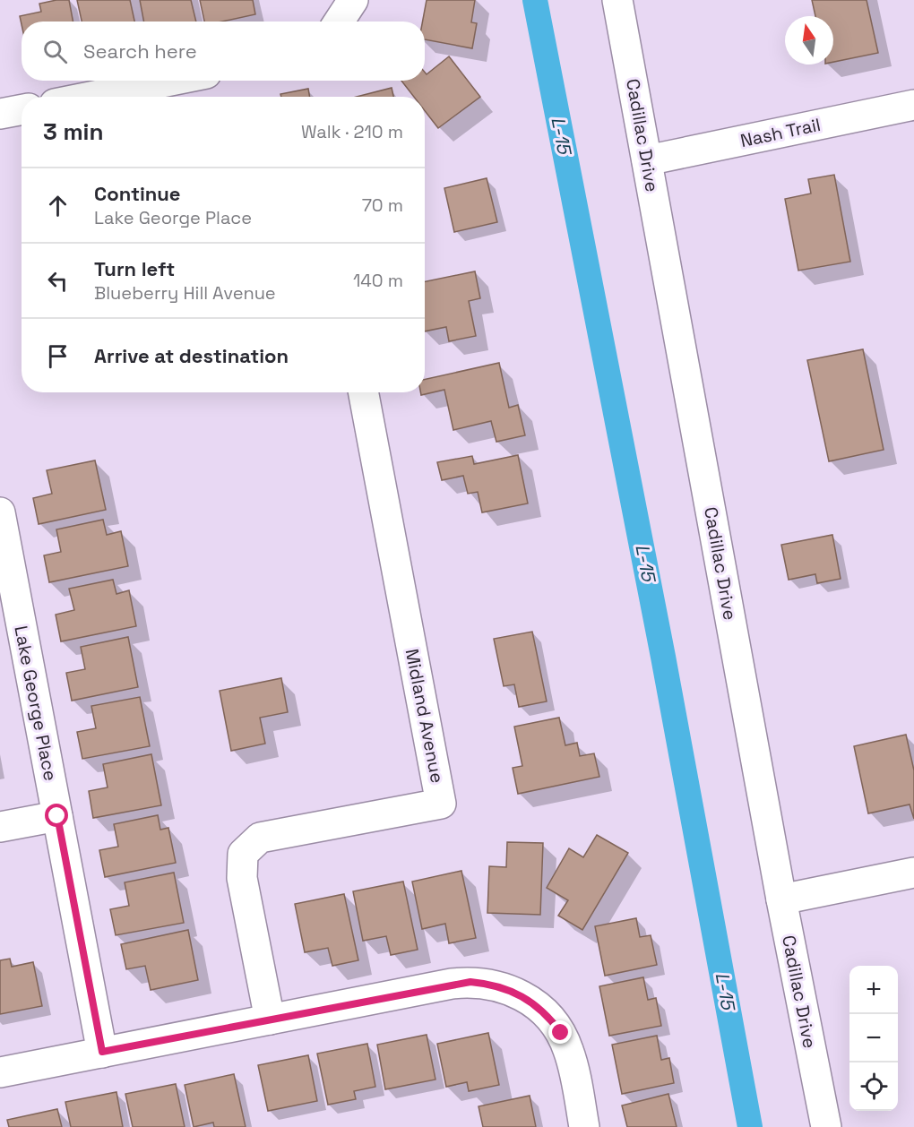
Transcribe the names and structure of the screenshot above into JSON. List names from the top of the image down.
{
  "streets": {
    "street": [
      "Nash Trail",
      "Cadillac Drive",
      "Lake George Place",
      "Midland Avenue"
    ]
  },
  "crossings": [
    ["Nash Trail", "Cadillac Drive"]
  ],
  "water": ["L-15"],
  "north": "top",
  "page": {
    "search": "Search here",
    "heading": ["3 min", "Walk · 210 m"],
    "list": [
      ["Continue", "Lake George Place", "70 m"],
      ["Turn left", "Blueberry Hill Avenue", "140 m"],
      "Arrive at destination"
    ],
    "map_buttons": ["+", "−"]
  }
}
